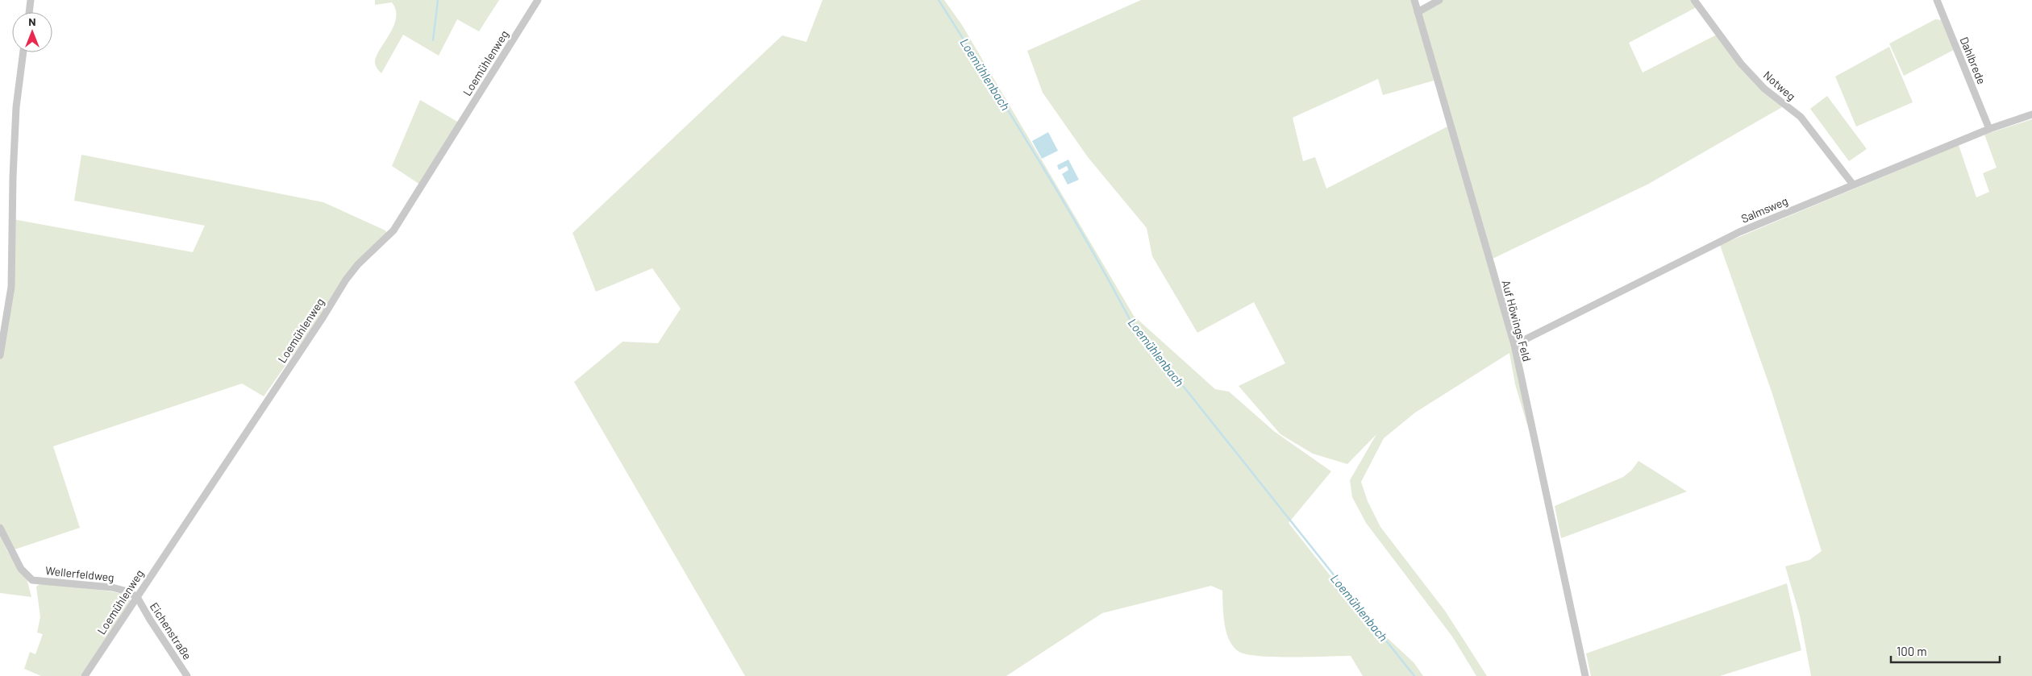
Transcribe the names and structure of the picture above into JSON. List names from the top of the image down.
{
  "streets": {
    "street": [
      "Dahlbrede",
      "Loemühlenweg",
      "Notweg",
      "Salmsweg",
      "Auf Höwings Feld",
      "Wellerfeldweg",
      "Eichenstraße"
    ]
  },
  "crossings": [
    ["Dahlbrede", "Salmsweg"],
    ["Loemühlenweg", "Wellerfeldweg"],
    ["Loemühlenweg", "Eichenstraße"],
    ["Notweg", "Salmsweg"],
    ["Salmsweg", "Auf Höwings Feld"],
    ["Wellerfeldweg", "Eichenstraße"]
  ],
  "water": ["Loemühlenbach"],
  "scale_bar": "100 m",
  "north": "top"
}
